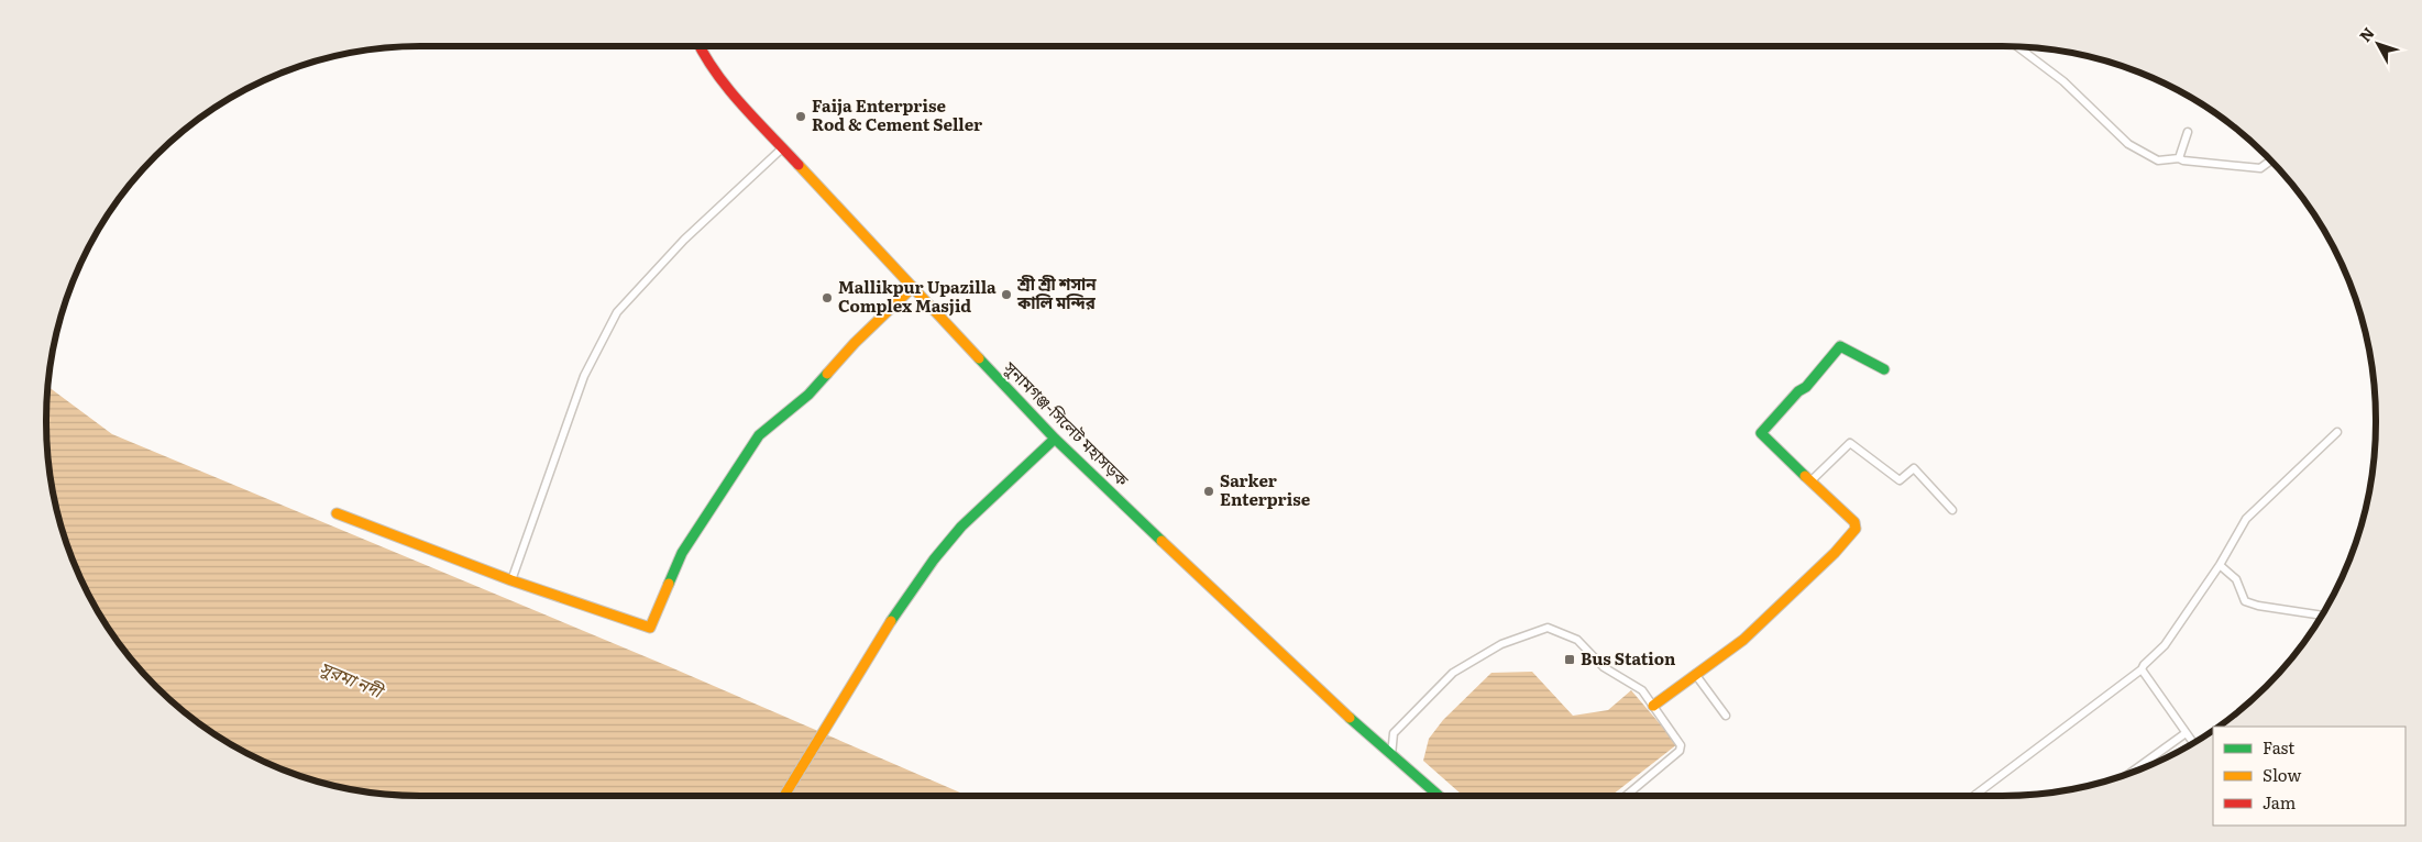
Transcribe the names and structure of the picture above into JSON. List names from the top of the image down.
{
  "streets": {
    "main road": ["সুনামগঞ্জ-সিলেট মহাসড়ক"]
  },
  "water": ["সুরমা নদী"],
  "places": {
    "other": [
      "Faija Enterprise Rod & Cement Seller",
      "শ্রী শ্রী শসান কালি মন্দির",
      "Mallikpur Upazilla Complex Masjid",
      "Sarker Enterprise"
    ],
    "transit": ["Bus Station"]
  },
  "legend": ["Fast", "Slow", "Jam"],
  "north": "top left"
}
